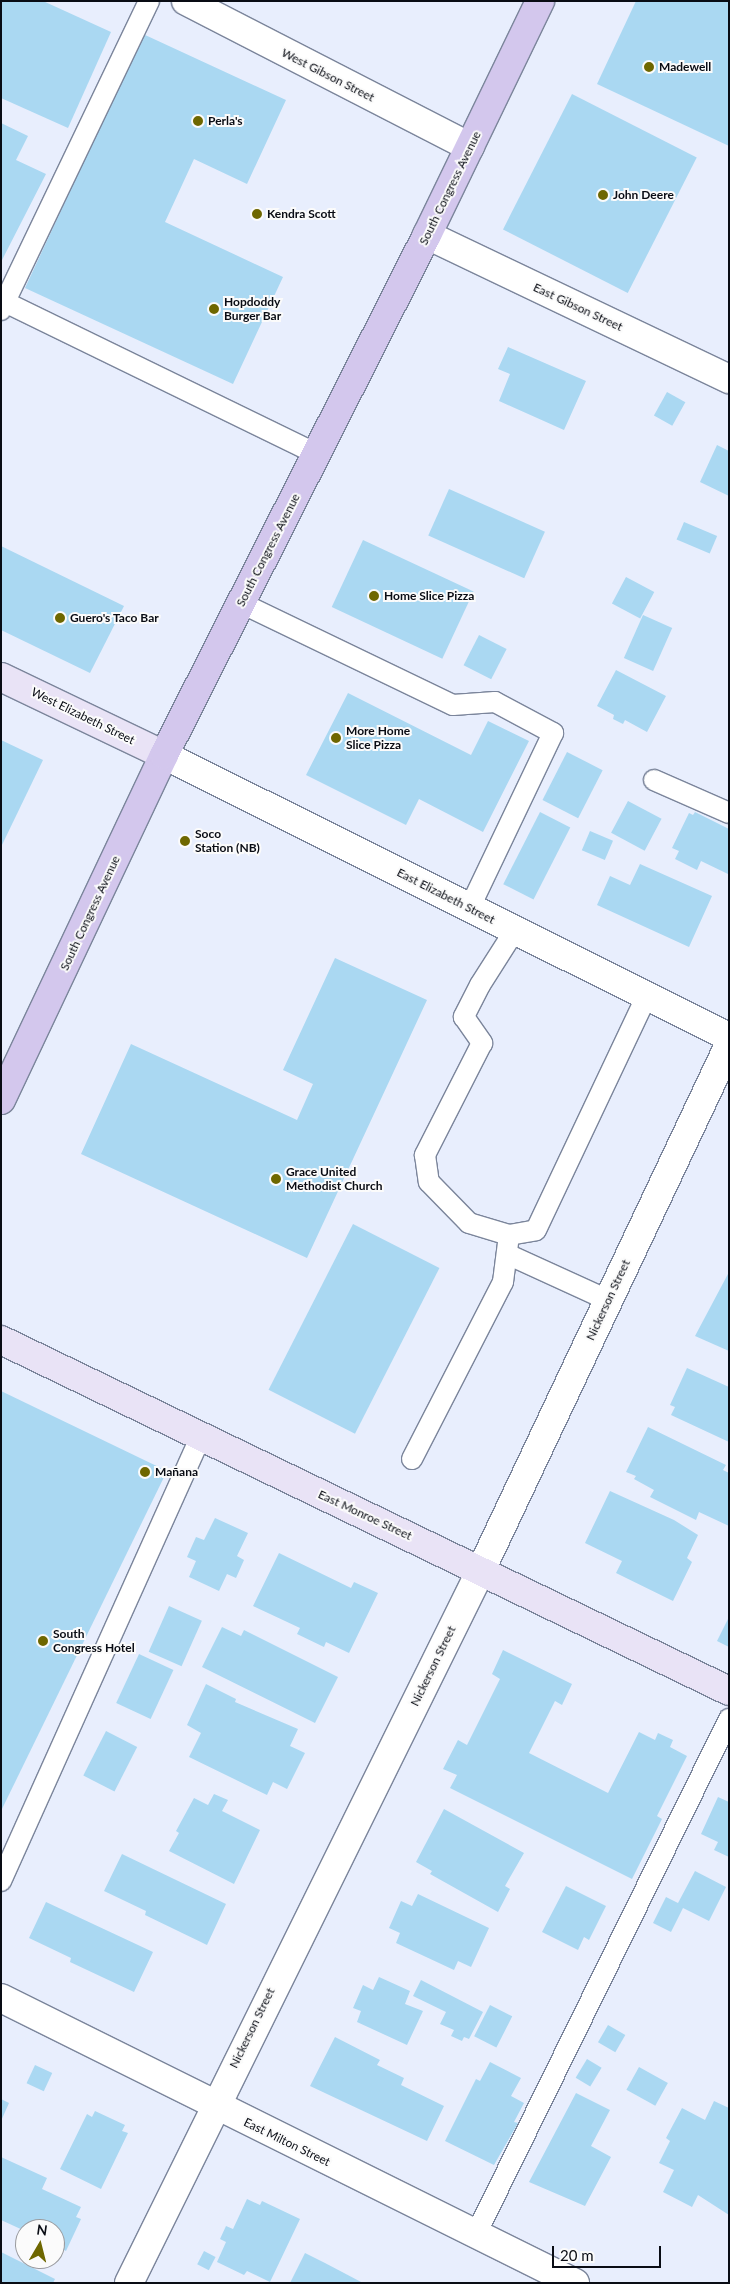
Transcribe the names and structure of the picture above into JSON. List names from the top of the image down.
{
  "streets": {
    "main road": ["South Congress Avenue"],
    "street": [
      "West Gibson Street",
      "East Gibson Street",
      "West Elizabeth Street",
      "East Elizabeth Street",
      "Nickerson Street",
      "East Monroe Street",
      "East Milton Street"
    ]
  },
  "crossings": [
    ["West Gibson Street", "South Congress Avenue"],
    ["South Congress Avenue", "East Gibson Street"],
    ["South Congress Avenue", "West Elizabeth Street"],
    ["South Congress Avenue", "East Elizabeth Street"],
    ["West Elizabeth Street", "East Elizabeth Street"],
    ["Nickerson Street", "East Monroe Street"],
    ["Nickerson Street", "East Milton Street"]
  ],
  "places": [
    "Madewell",
    "Perla's",
    "John Deere",
    "Kendra Scott",
    "Hopdoddy Burger Bar",
    "Home Slice Pizza",
    "Guero's Taco Bar",
    "More Home Slice Pizza",
    "Soco Station (NB)",
    "Grace United Methodist Church",
    "Mañana",
    "South Congress Hotel"
  ],
  "scale_bar": "20 m",
  "north": "top"
}
